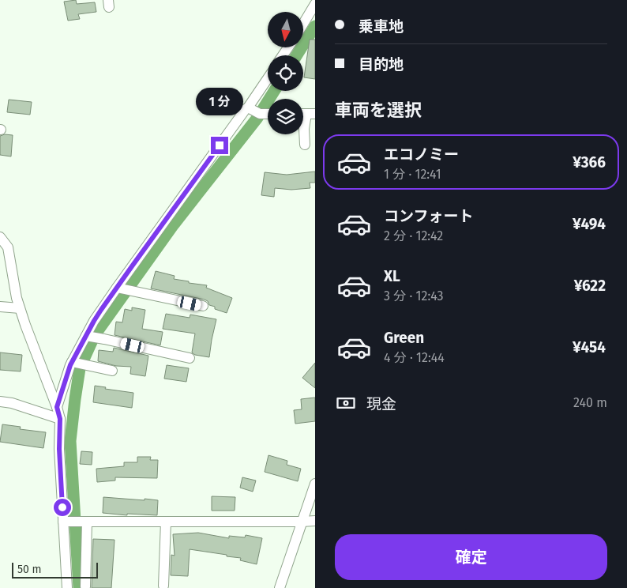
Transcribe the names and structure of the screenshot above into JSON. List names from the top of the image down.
{
  "scale_bar": "50 m",
  "north": "bottom",
  "page": {
    "banner": ["乗車地", "目的地"],
    "heading": "車両を選択",
    "bubble": "1 分",
    "list": [
      {
        "name": "エコノミー",
        "note": "1 分 · 12:41",
        "value": "¥366"
      },
      {
        "name": "コンフォート",
        "note": "2 分 · 12:42",
        "value": "¥494"
      },
      {
        "name": "XL",
        "note": "3 分 · 12:43",
        "value": "¥622"
      },
      {
        "name": "Green",
        "note": "4 分 · 12:44",
        "value": "¥454"
      }
    ],
    "pay": ["現金", "240 m"],
    "buttons": "確定",
    "scale": "50 m"
  }
}
